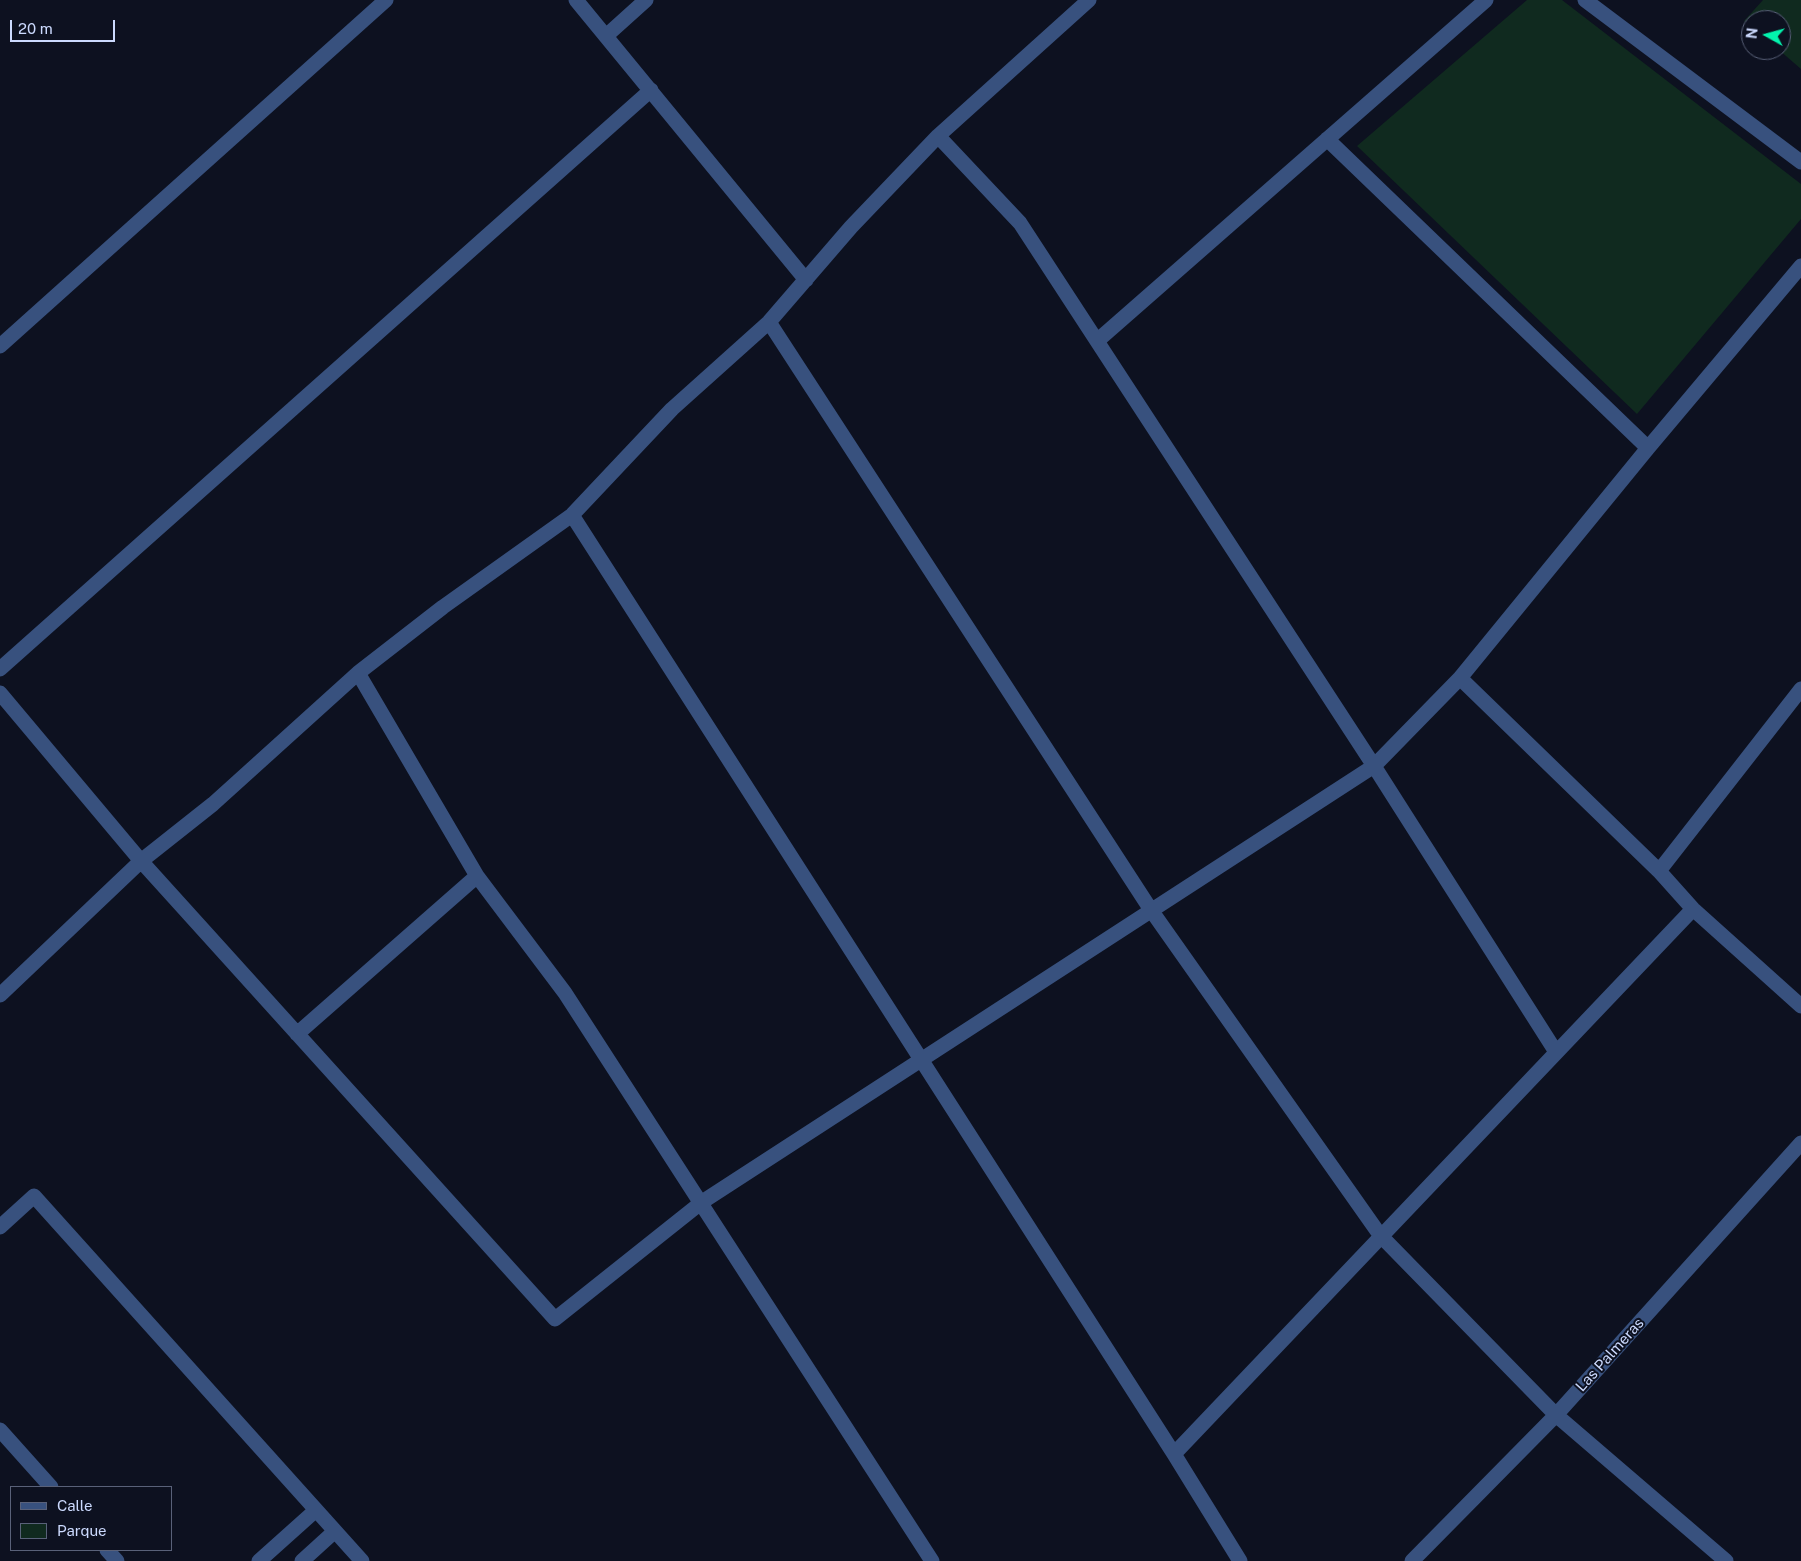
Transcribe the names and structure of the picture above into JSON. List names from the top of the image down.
{
  "streets": {
    "street": ["Las Palmeras"]
  },
  "legend": ["Calle", "Parque"],
  "scale_bar": "20 m",
  "north": "left"
}
